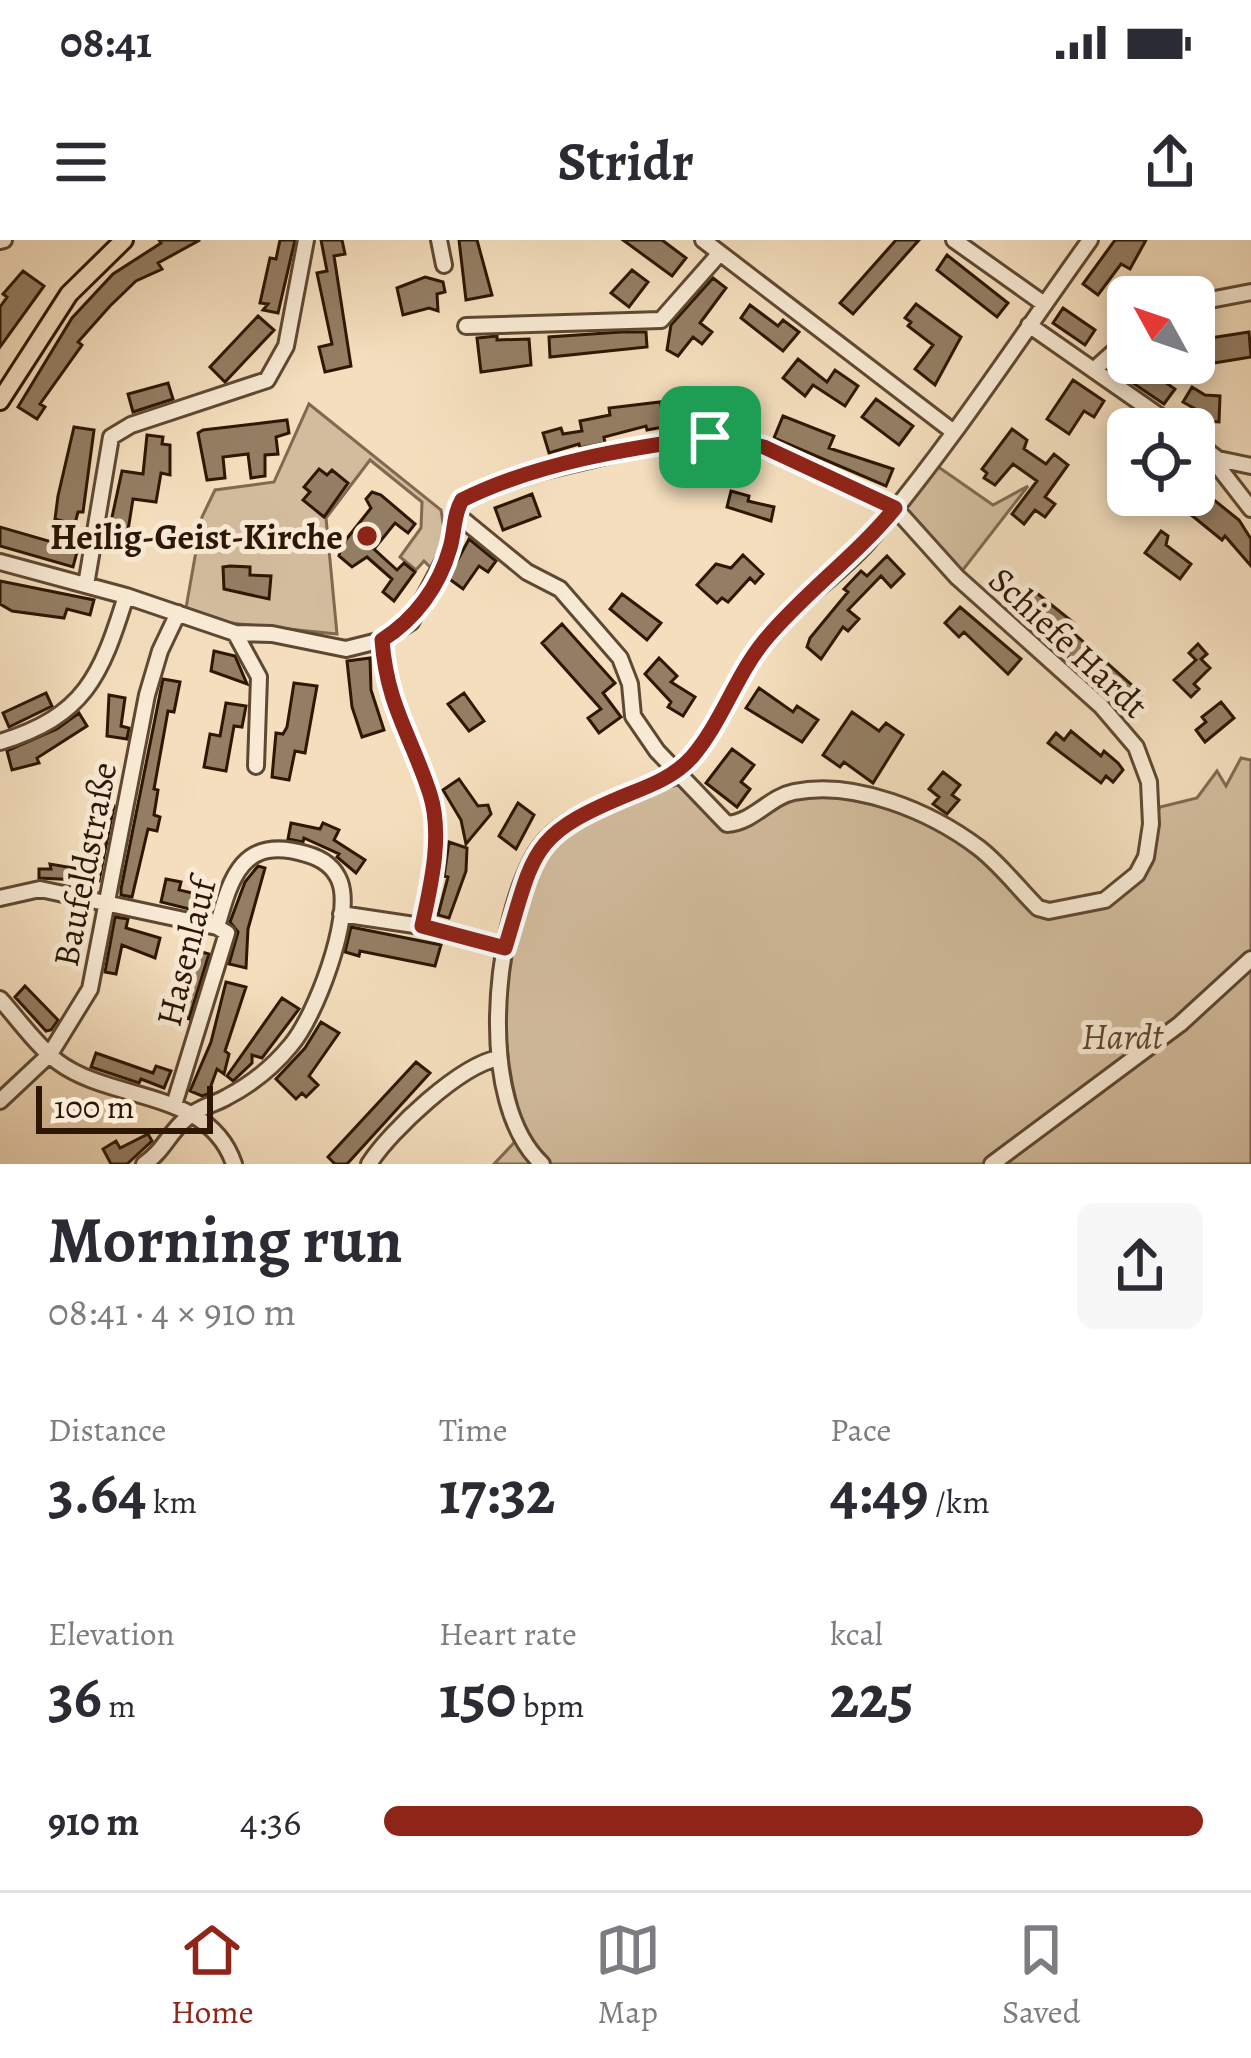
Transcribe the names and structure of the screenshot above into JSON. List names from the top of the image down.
{
  "streets": {
    "street": ["Schiefe Hardt", "Baufeldstraße", "Hasenlauf"]
  },
  "parks": ["Hardt"],
  "places": ["Heilig-Geist-Kirche"],
  "scale_bar": "100 m",
  "north": "top left",
  "page": {
    "status": "08:41",
    "header": "Stridr",
    "scale": "100 m",
    "heading": ["Morning run", "08:41 · 4 × 910 m"],
    "stats": [
      ["Distance", "3.64 km"],
      ["Time", "17:32"],
      ["Pace", "4:49 /km"],
      ["Elevation", "36 m"],
      ["Heart rate", "150 bpm"],
      ["kcal", "225"]
    ],
    "list": [
      {
        "name": "910 m",
        "note": "4:36"
      }
    ],
    "tabs": ["Home", "Map", "Saved"]
  }
}
